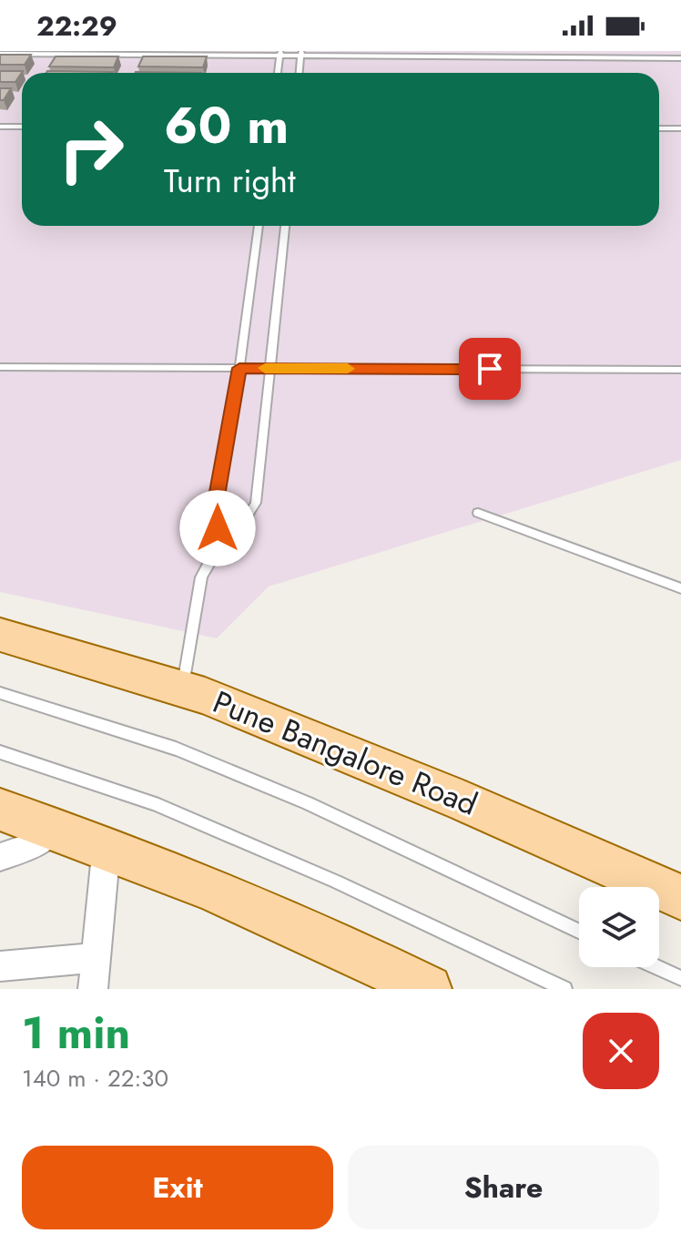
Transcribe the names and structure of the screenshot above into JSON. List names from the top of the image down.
{
  "streets": {
    "main road": ["Pune Bangalore Road"]
  },
  "page": {
    "status": "22:29",
    "turn": ["60 m", "Turn right"],
    "heading": ["1 min", "140 m · 22:30"],
    "buttons": ["Exit", "Share"]
  }
}
